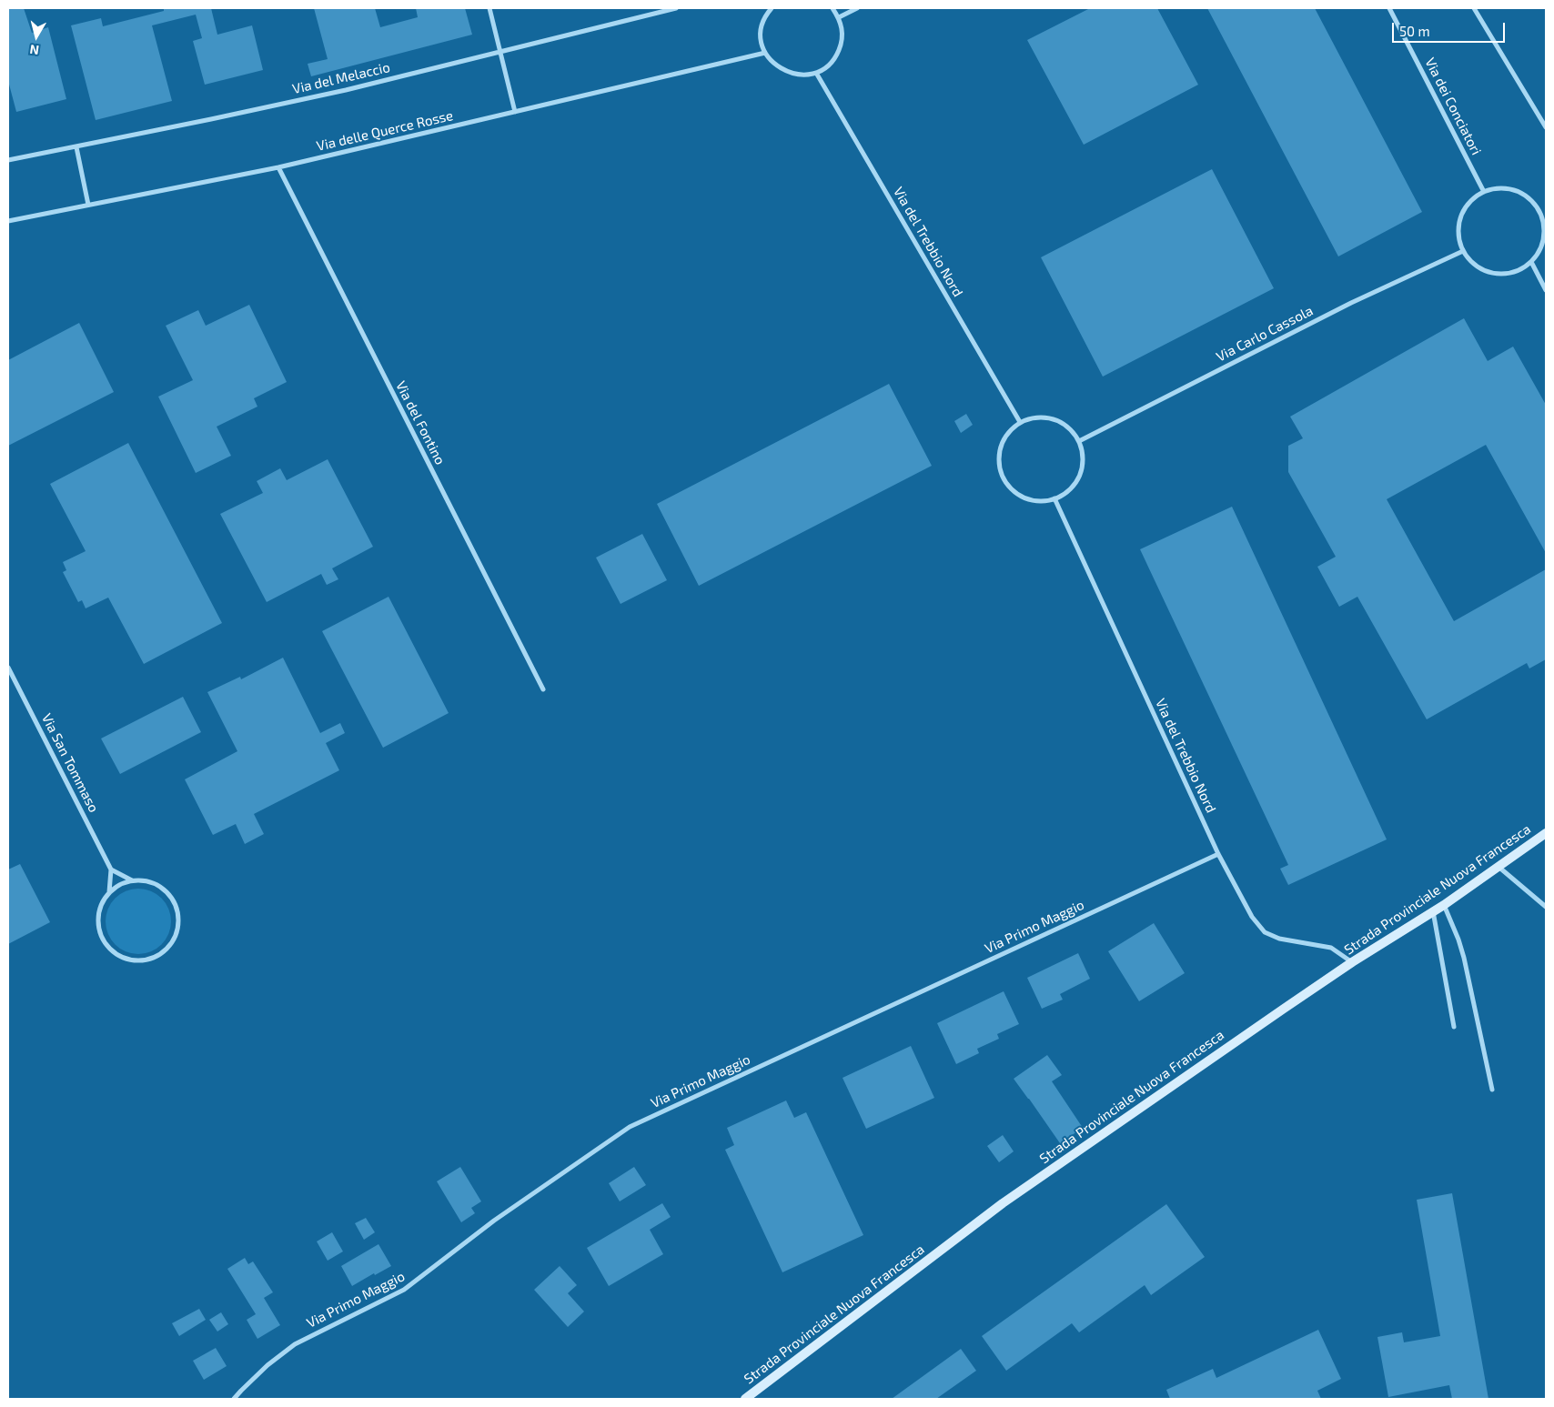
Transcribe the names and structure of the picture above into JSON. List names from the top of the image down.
{
  "streets": {
    "main road": ["Strada Provinciale Nuova Francesca"],
    "street": [
      "Via del Melaccio",
      "Via dei Conciatori",
      "Via delle Querce Rosse",
      "Via del Trebbio Nord",
      "Via Carlo Cassola",
      "Via del Fontino",
      "Via San Tommaso",
      "Via Primo Maggio"
    ]
  },
  "crossings": [
    ["Via dei Conciatori", "Via Carlo Cassola"],
    ["Via delle Querce Rosse", "Via del Fontino"],
    ["Via del Trebbio Nord", "Via Carlo Cassola"],
    ["Via del Trebbio Nord", "Strada Provinciale Nuova Francesca"],
    ["Via del Trebbio Nord", "Via Primo Maggio"]
  ],
  "scale_bar": "50 m",
  "north": "bottom"
}
